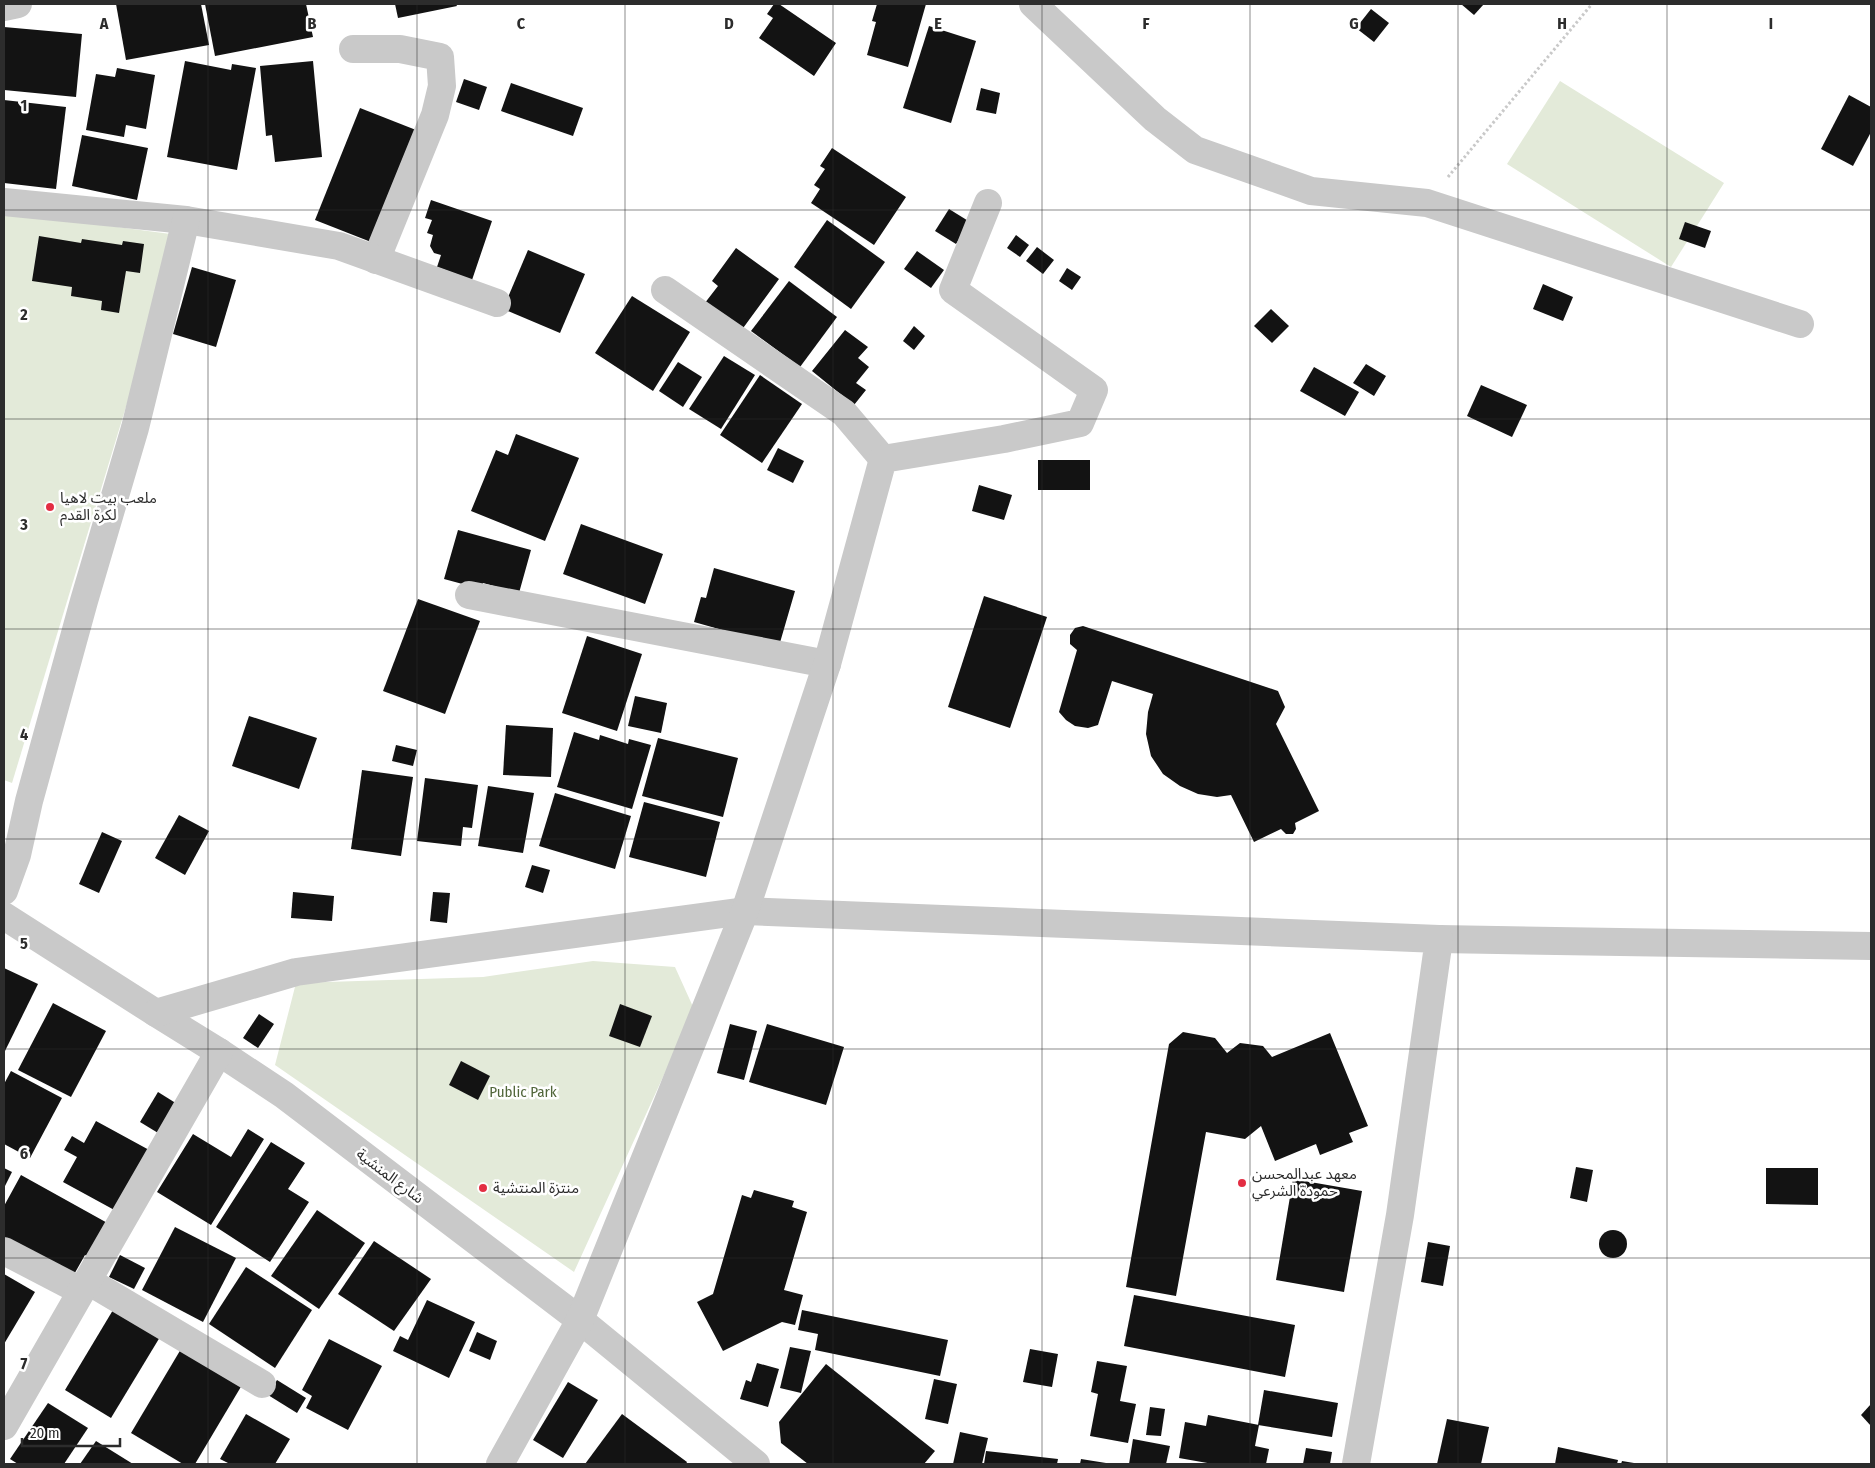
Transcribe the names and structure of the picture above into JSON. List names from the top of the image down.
{
  "streets": {
    "street": ["شارع المنشية"]
  },
  "parks": ["Public Park"],
  "places": ["ملعب بيت لاهيا لكرة القدم", "معهد عبدالمحسن حمودة الشرعي", "منتزة المنتشية"],
  "scale_bar": "20 m",
  "grid": {
    "columns": [
      "A",
      "B",
      "C",
      "D",
      "E",
      "F",
      "G",
      "H",
      "I"
    ],
    "rows": [
      "1",
      "2",
      "3",
      "4",
      "5",
      "6",
      "7"
    ]
  }
}
